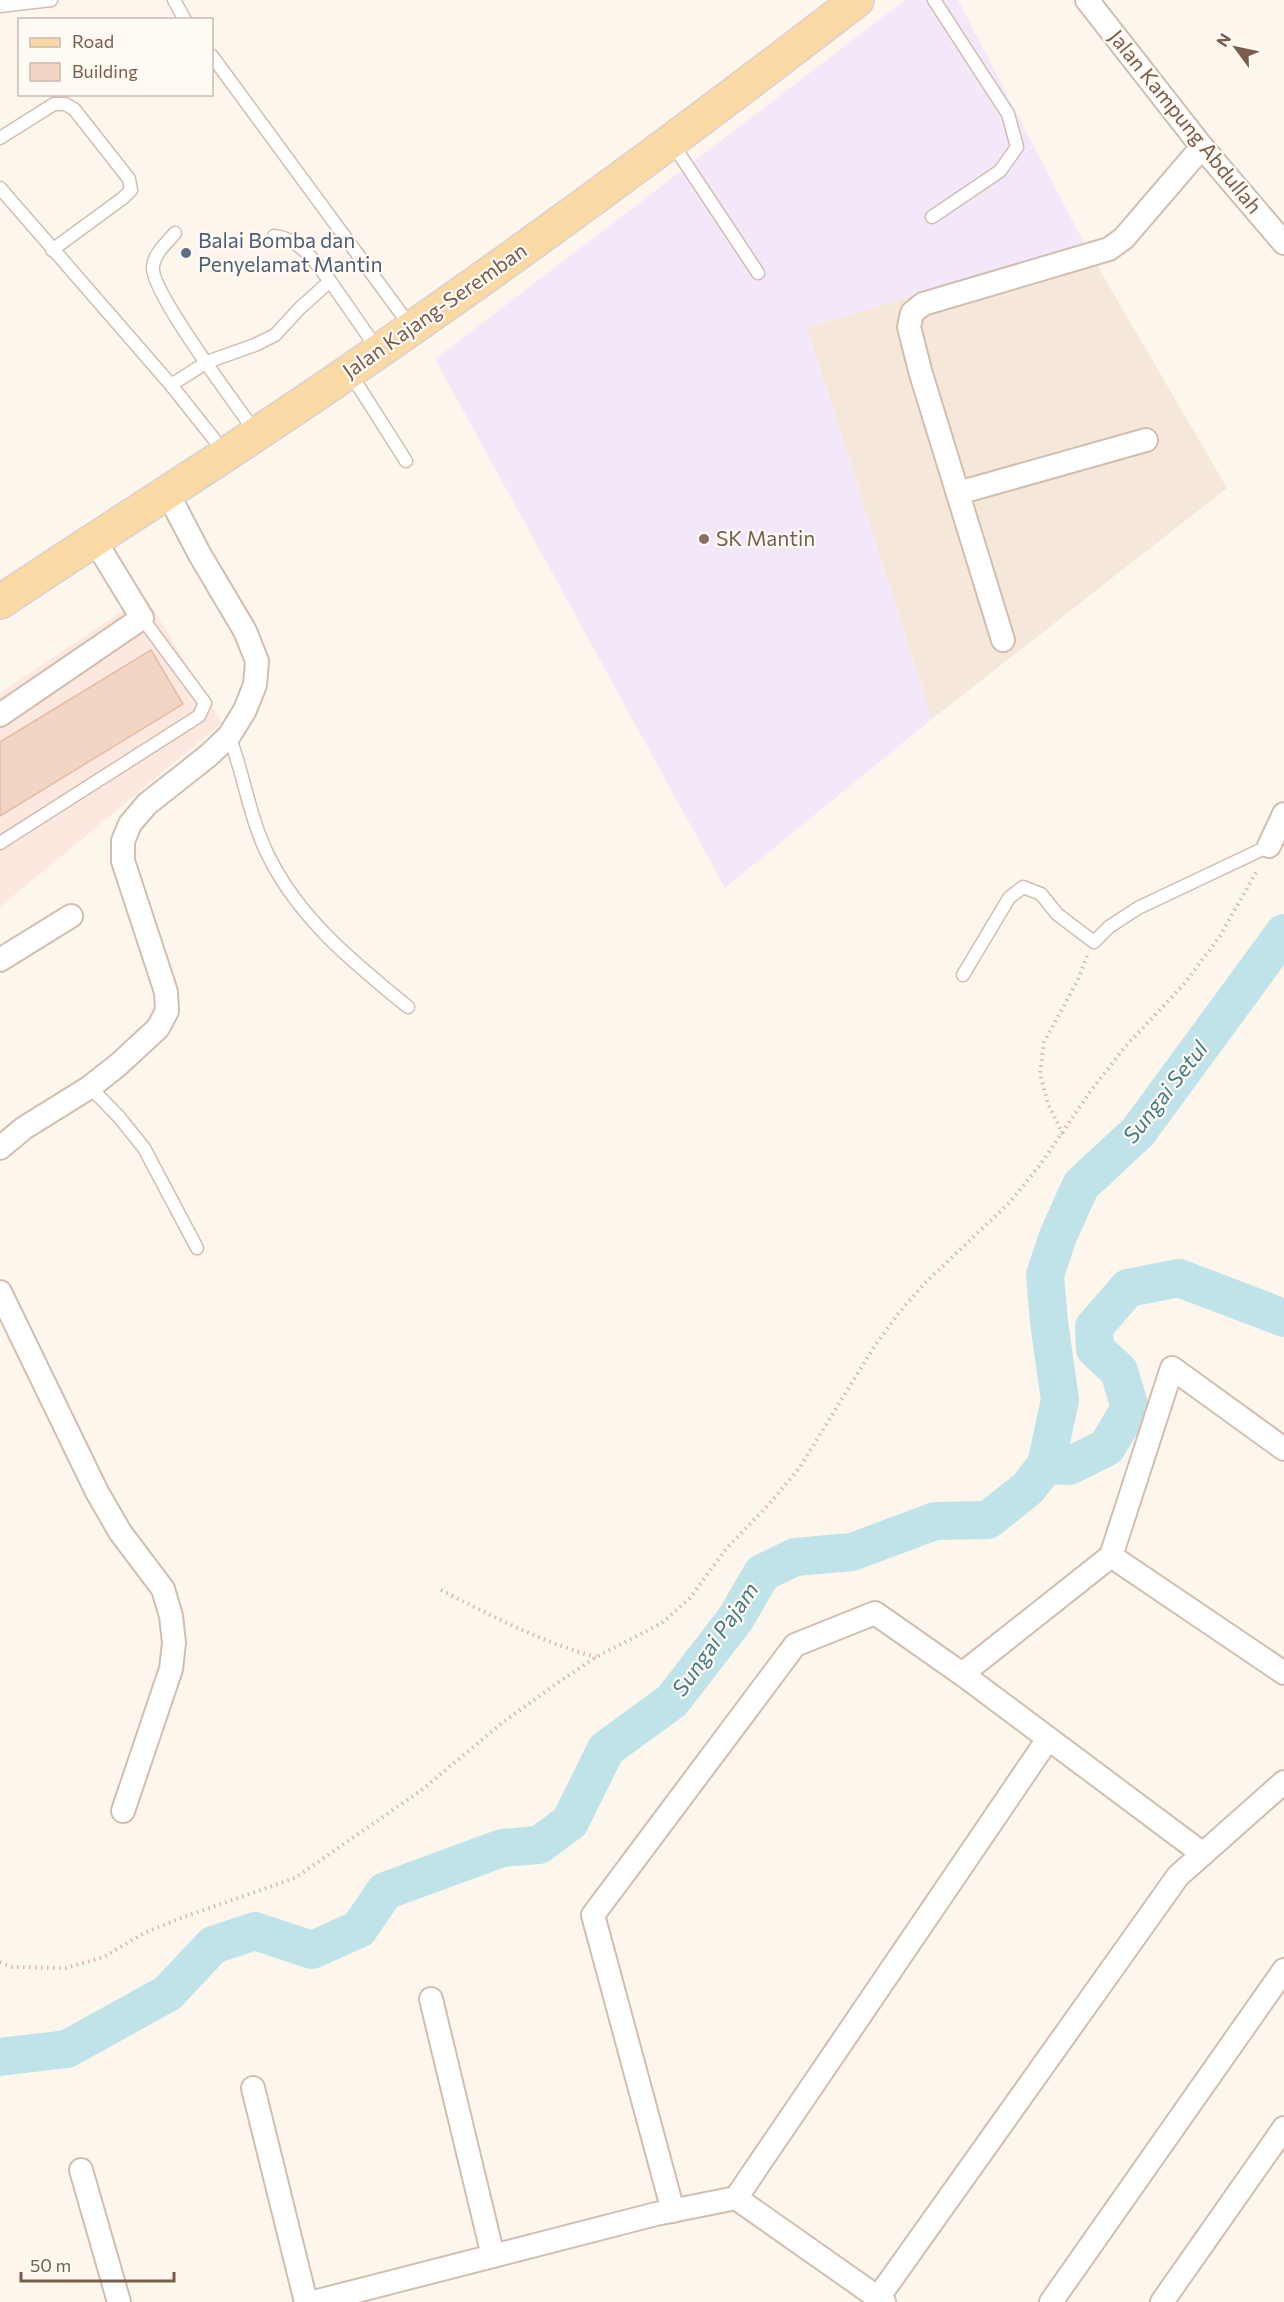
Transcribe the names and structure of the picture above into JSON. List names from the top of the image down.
{
  "streets": {
    "main road": ["Jalan Kajang-Seremban"],
    "street": ["Jalan Kampung Abdullah"]
  },
  "water": ["Sungai Setul", "Sungai Pajam"],
  "places": ["Balai Bomba dan Penyelamat Mantin", "SK Mantin"],
  "legend": ["Road", "Building"],
  "scale_bar": "50 m",
  "north": "top left"
}
